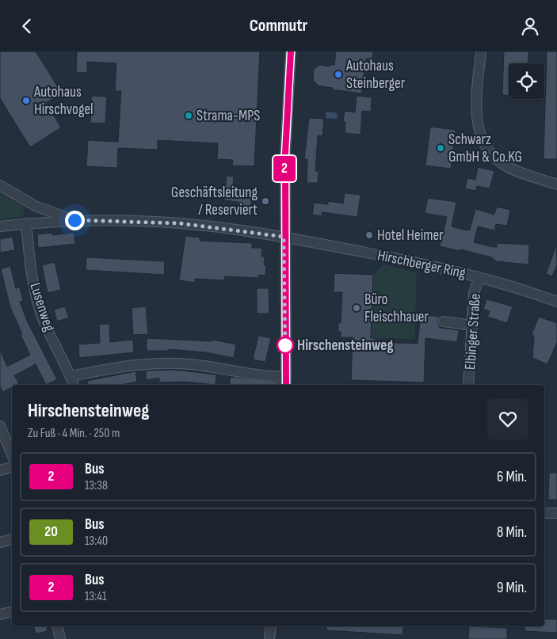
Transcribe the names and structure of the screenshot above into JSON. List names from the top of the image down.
{
  "streets": {
    "street": ["Hirschberger Ring", "Lusenweg", "Elbinger Straße"]
  },
  "crossings": [
    ["Hirschberger Ring", "Elbinger Straße"]
  ],
  "places": [
    "Autohaus Steinberger",
    "Autohaus Hirschvogel",
    "Strama-MPS",
    "Schwarz GmbH & Co.KG",
    "Geschäftsleitung / Reserviert",
    "Hotel Heimer",
    "Büro Fleischhauer",
    "Hirschensteinweg"
  ],
  "lines": ["bus line 2"],
  "page": {
    "header": "Commutr",
    "on_map": "2",
    "heading": ["Hirschensteinweg", "Zu Fuß · 4 Min. · 250 m"],
    "list": [
      {
        "mark": "2",
        "name": "Bus",
        "note": "13:38",
        "value": "6 Min."
      },
      {
        "mark": "20",
        "name": "Bus",
        "note": "13:40",
        "value": "8 Min."
      },
      {
        "mark": "2",
        "name": "Bus",
        "note": "13:41",
        "value": "9 Min."
      }
    ]
  }
}
